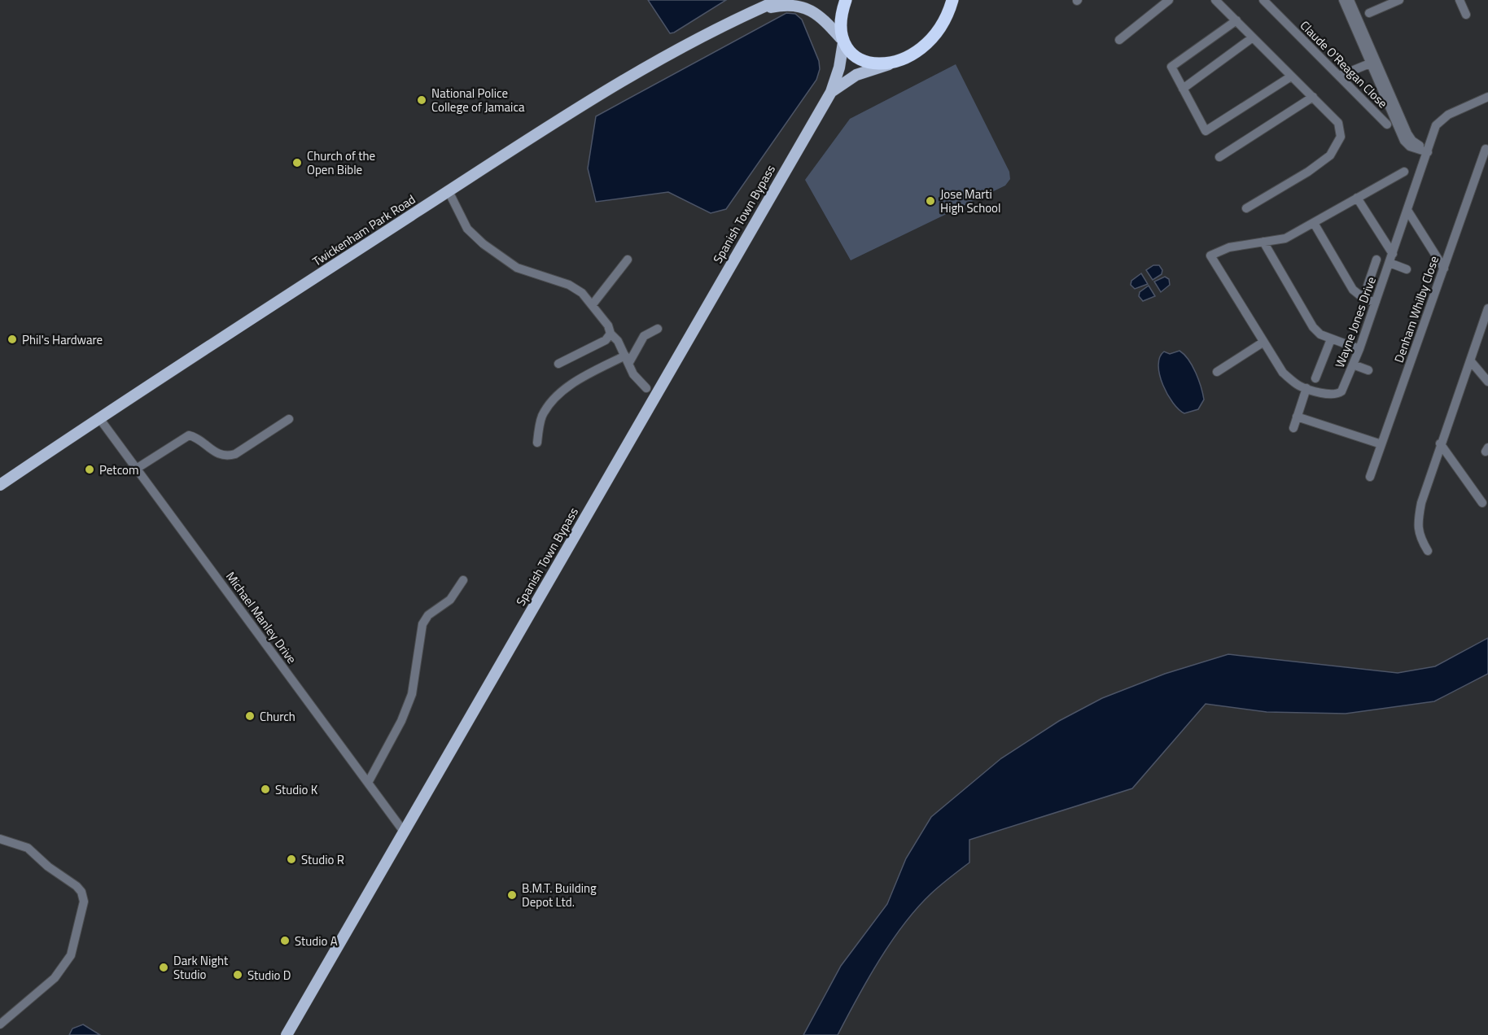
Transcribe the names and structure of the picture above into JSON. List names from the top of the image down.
{
  "streets": {
    "main road": ["Spanish Town Bypass", "Twickenham Park Road"],
    "street": [
      "Claude O'Reagan Close",
      "Denham Whilby Close",
      "Wayne Jones Drive",
      "Michael Manley Drive"
    ]
  },
  "crossings": [
    ["Spanish Town Bypass", "Michael Manley Drive"],
    ["Twickenham Park Road", "Michael Manley Drive"]
  ],
  "places": [
    "National Police College of Jamaica",
    "Church of the Open Bible",
    "Jose Marti High School",
    "Phil's Hardware",
    "Petcom",
    "Church",
    "Studio K",
    "Studio R",
    "B.M.T. Building Depot Ltd.",
    "Studio A",
    "Dark Night Studio",
    "Studio D"
  ]
}
